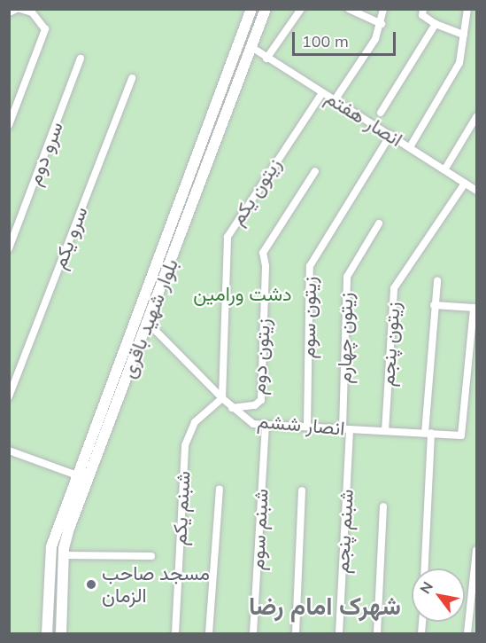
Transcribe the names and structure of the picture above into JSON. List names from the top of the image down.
{
  "streets": {
    "street": [
      "انصار هفتم",
      "سرو دوم",
      "زیتون یکم",
      "سرو یکم",
      "زیتون سوم",
      "بلوار شهید باقری",
      "زیتون چهارم",
      "زیتون پنجم",
      "زیتون دوم",
      "انصار ششم",
      "شبنم یکم",
      "شبنم سوم",
      "شبنم پنجم"
    ]
  },
  "crossings": [
    ["انصار هفتم", "زیتون یکم"],
    ["انصار هفتم", "زیتون سوم"],
    ["انصار هفتم", "بلوار شهید باقری"],
    ["انصار هفتم", "زیتون پنجم"],
    ["زیتون یکم", "انصار ششم"],
    ["زیتون یکم", "شبنم یکم"],
    ["زیتون سوم", "انصار ششم"],
    ["بلوار شهید باقری", "انصار ششم"],
    ["زیتون چهارم", "انصار ششم"],
    ["زیتون چهارم", "شبنم پنجم"],
    ["زیتون پنجم", "انصار ششم"],
    ["زیتون دوم", "انصار ششم"],
    ["انصار ششم", "شبنم یکم"],
    ["انصار ششم", "شبنم سوم"],
    ["انصار ششم", "شبنم پنجم"]
  ],
  "districts": ["شهرک امام رضا"],
  "parks": ["دشت ورامین"],
  "places": ["مسجد صاحب الزمان"],
  "scale_bar": "100 m",
  "north": "top left"
}
